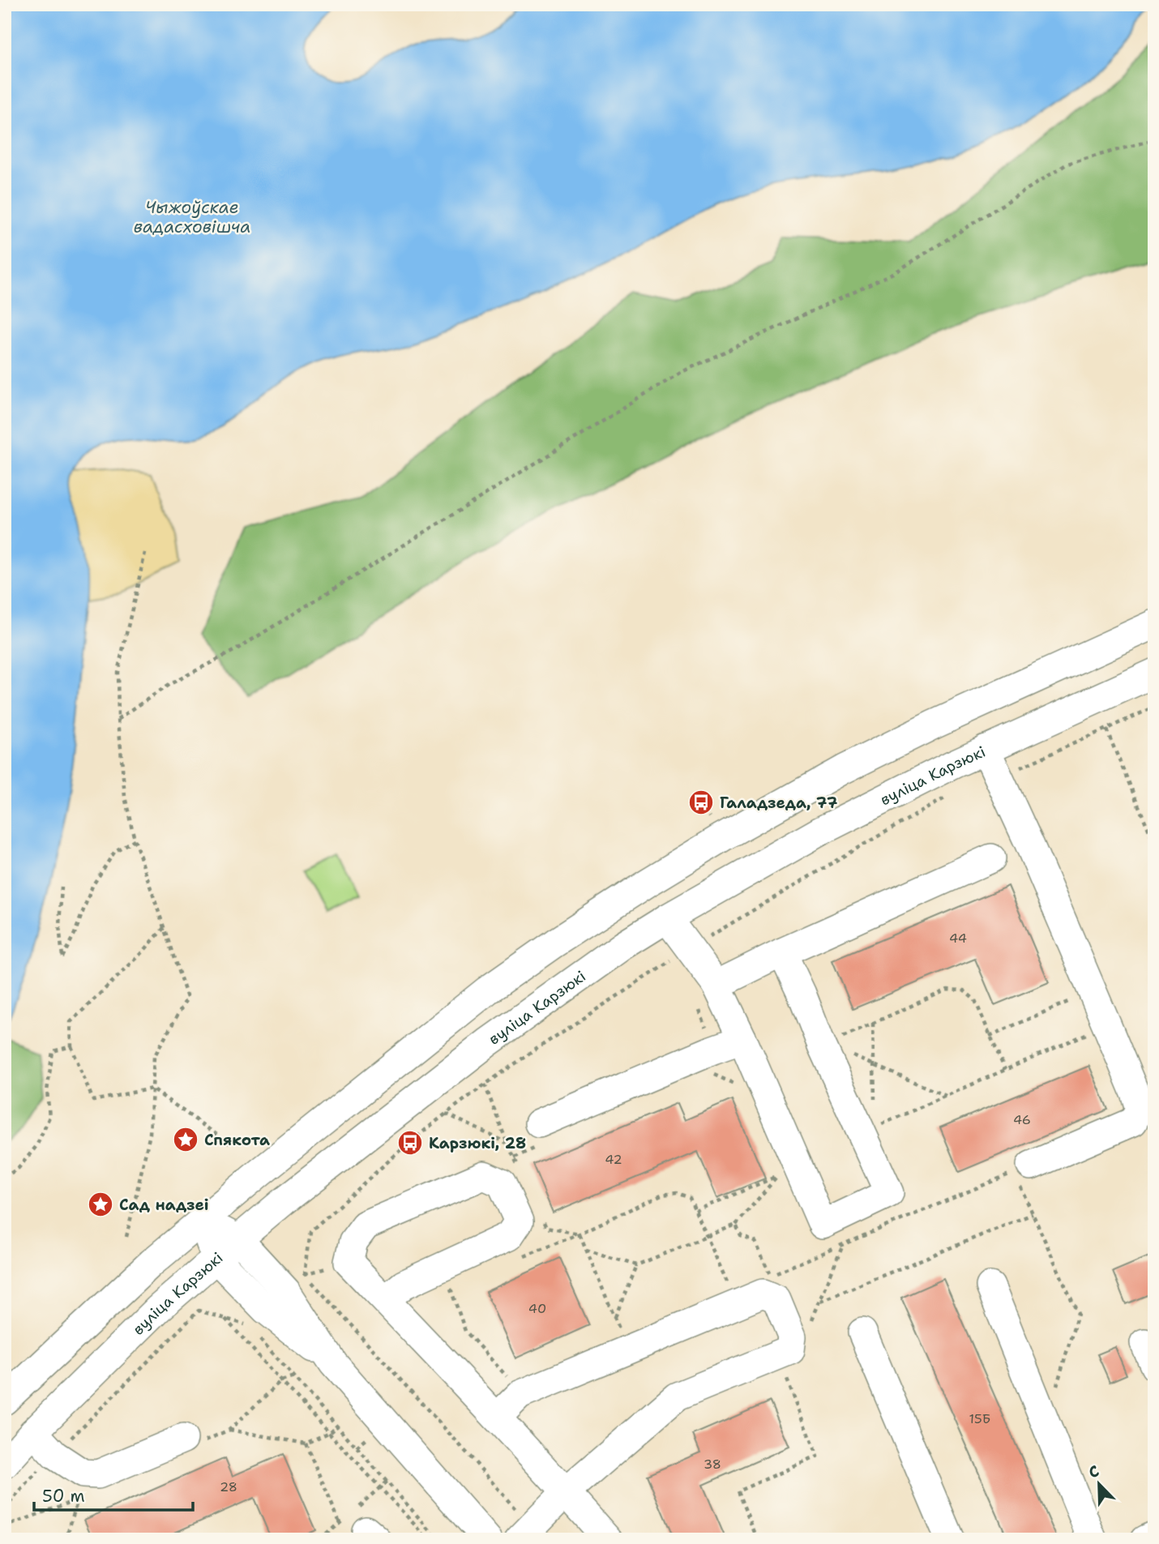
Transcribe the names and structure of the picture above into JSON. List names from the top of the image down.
{
  "streets": {
    "street": ["вуліца Карзюкі"]
  },
  "water": ["Чыжоўскае вадасховішча"],
  "places": {
    "bus stop": ["Галадзеда, 77", "Карзюкі, 28"],
    "place": ["Спякота", "Сад надзеі"]
  },
  "house_numbers": [
    "44",
    "46",
    "42",
    "40",
    "15Б",
    "38",
    "28"
  ],
  "scale_bar": "50 m",
  "north": "top left"
}
